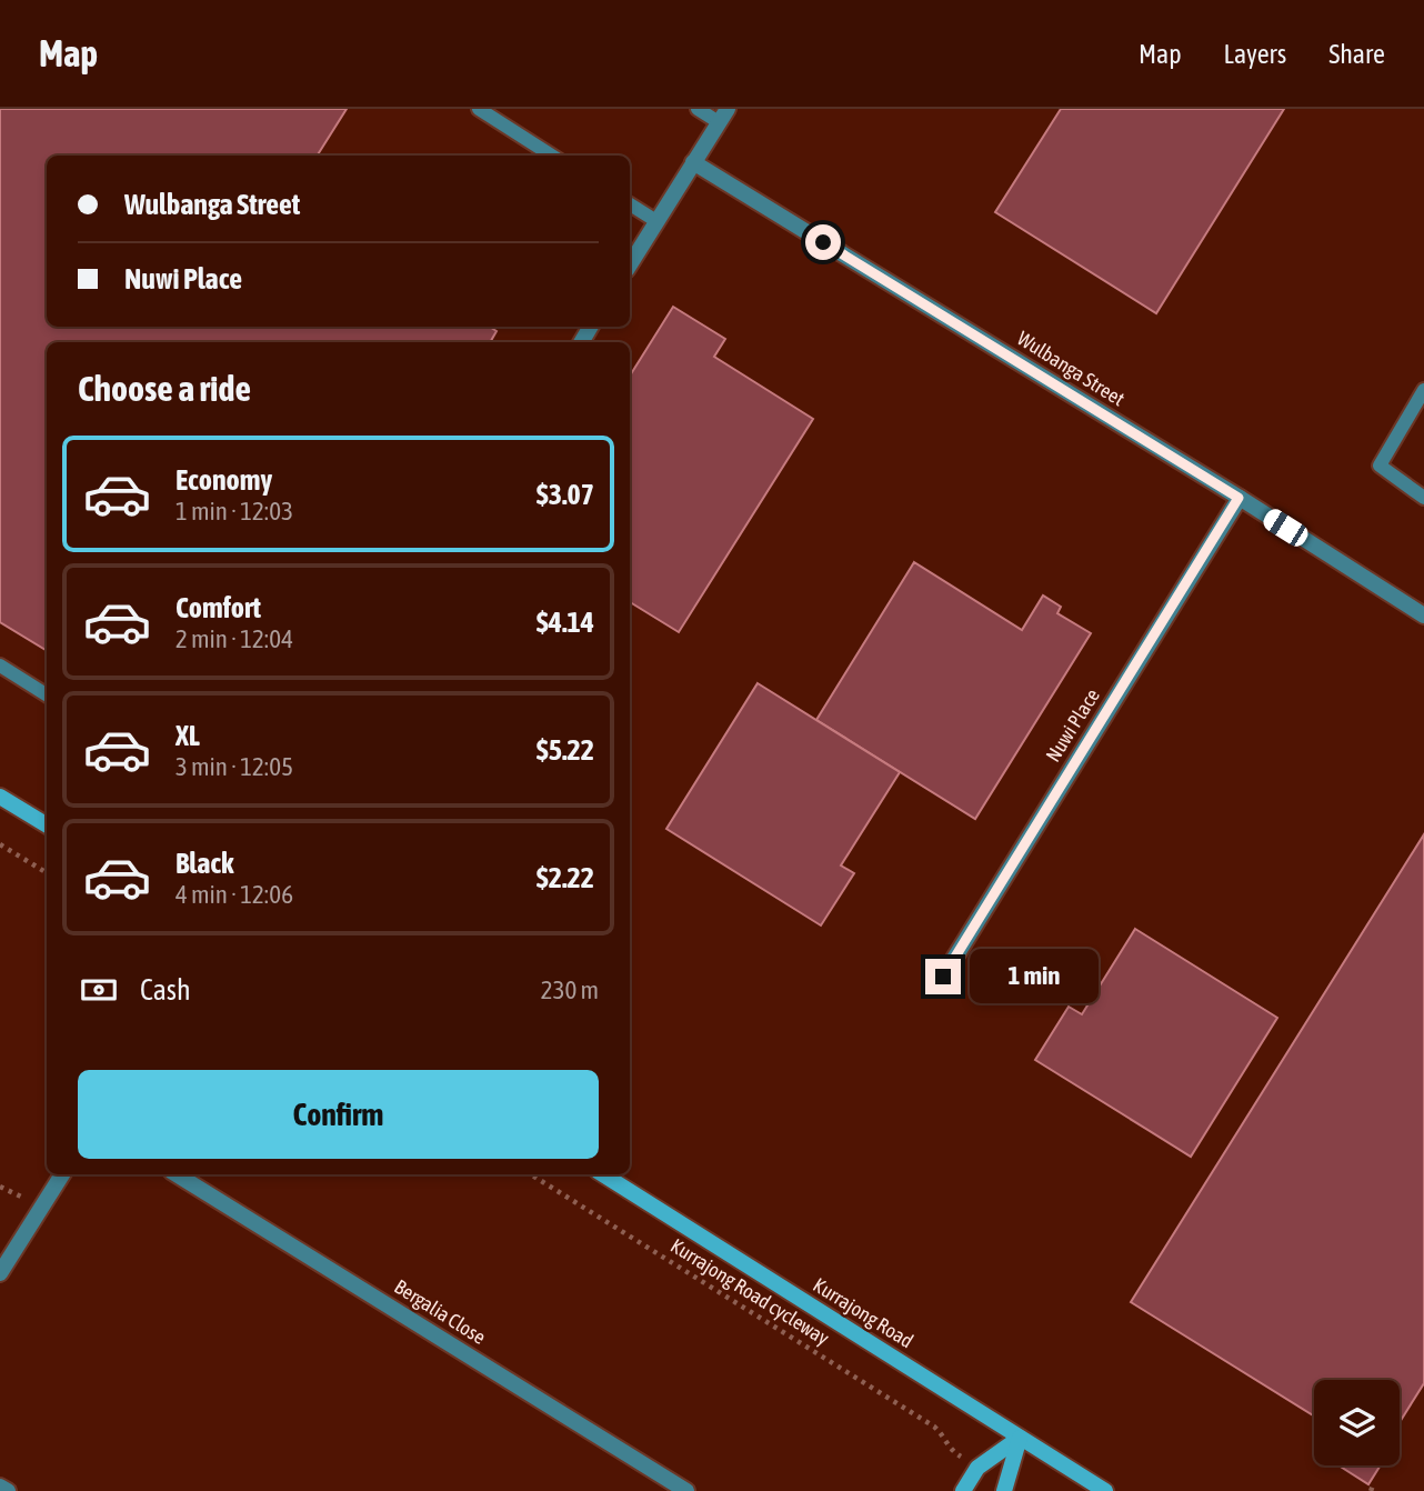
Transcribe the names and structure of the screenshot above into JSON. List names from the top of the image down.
{
  "streets": {
    "main road": ["Kurrajong Road"],
    "street": ["Wulbanga Street", "Nuwi Place", "Bergalia Close"],
    "path": ["Kurrajong Road cycleway"]
  },
  "crossings": [
    ["Wulbanga Street", "Nuwi Place"]
  ],
  "page": {
    "header": "Map",
    "nav": ["Map", "Layers", "Share"],
    "banner": ["Wulbanga Street", "Nuwi Place"],
    "heading": "Choose a ride",
    "list": [
      {
        "name": "Economy",
        "note": "1 min · 12:03",
        "value": "$3.07"
      },
      {
        "name": "Comfort",
        "note": "2 min · 12:04",
        "value": "$4.14"
      },
      {
        "name": "XL",
        "note": "3 min · 12:05",
        "value": "$5.22"
      },
      {
        "name": "Black",
        "note": "4 min · 12:06",
        "value": "$2.22"
      }
    ],
    "pay": ["Cash", "230 m"],
    "bubble": "1 min",
    "buttons": "Confirm"
  }
}
